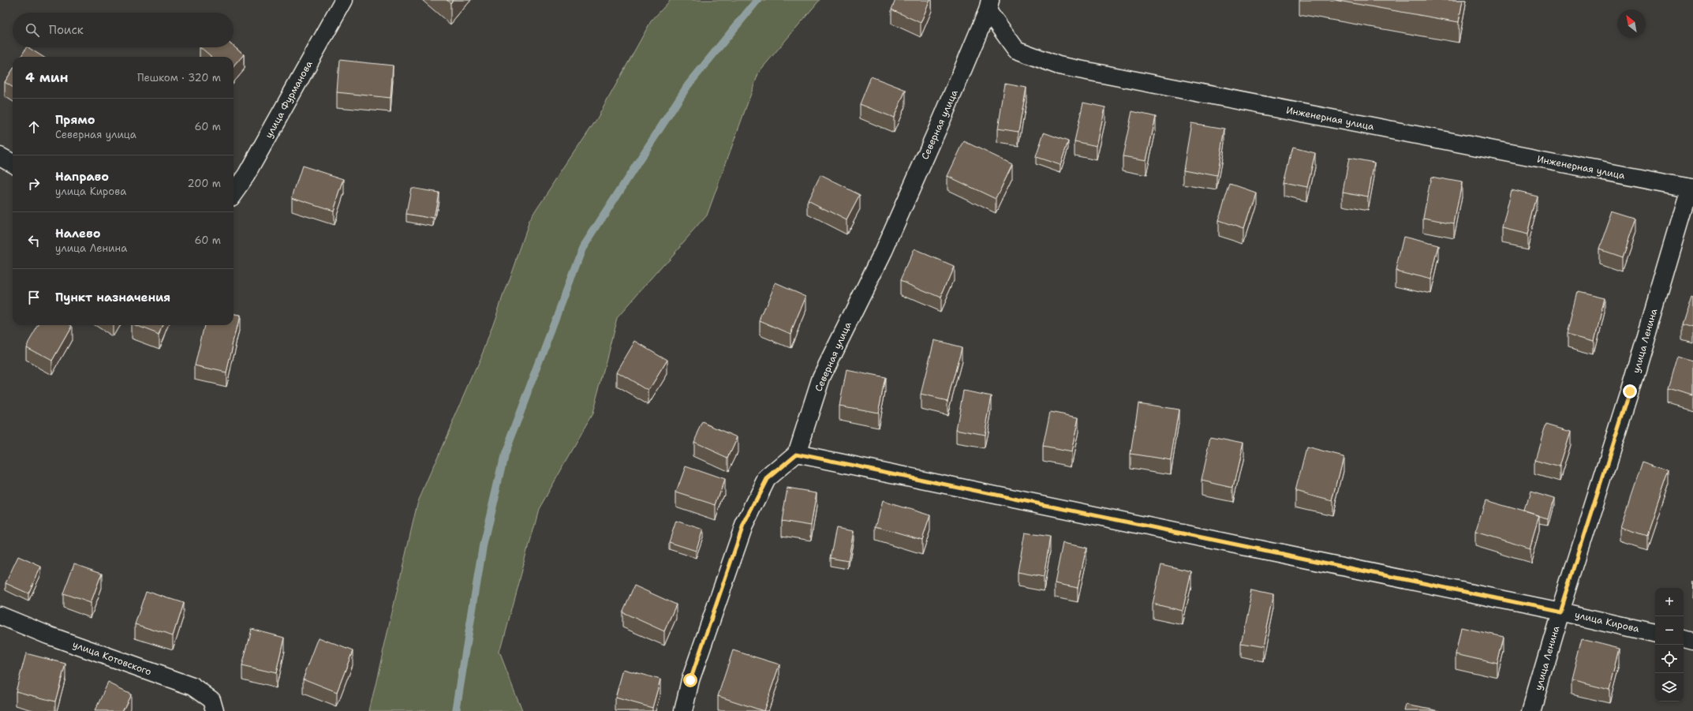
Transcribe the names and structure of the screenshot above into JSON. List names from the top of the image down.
{
  "streets": {
    "street": [
      "улица Фурманова",
      "Инженерная улица",
      "Северная улица",
      "улица Ленина",
      "улица Кирова",
      "улица Котовского"
    ]
  },
  "crossings": [
    ["Инженерная улица", "Северная улица"],
    ["Инженерная улица", "улица Ленина"],
    ["Северная улица", "улица Кирова"],
    ["улица Ленина", "улица Кирова"]
  ],
  "north": "top left",
  "page": {
    "search": "Поиск",
    "heading": ["4 мин", "Пешком · 320 m"],
    "list": [
      ["Прямо", "Северная улица", "60 m"],
      ["Направо", "улица Кирова", "200 m"],
      ["Налево", "улица Ленина", "60 m"],
      "Пункт назначения"
    ],
    "map_buttons": ["+", "−"]
  }
}
